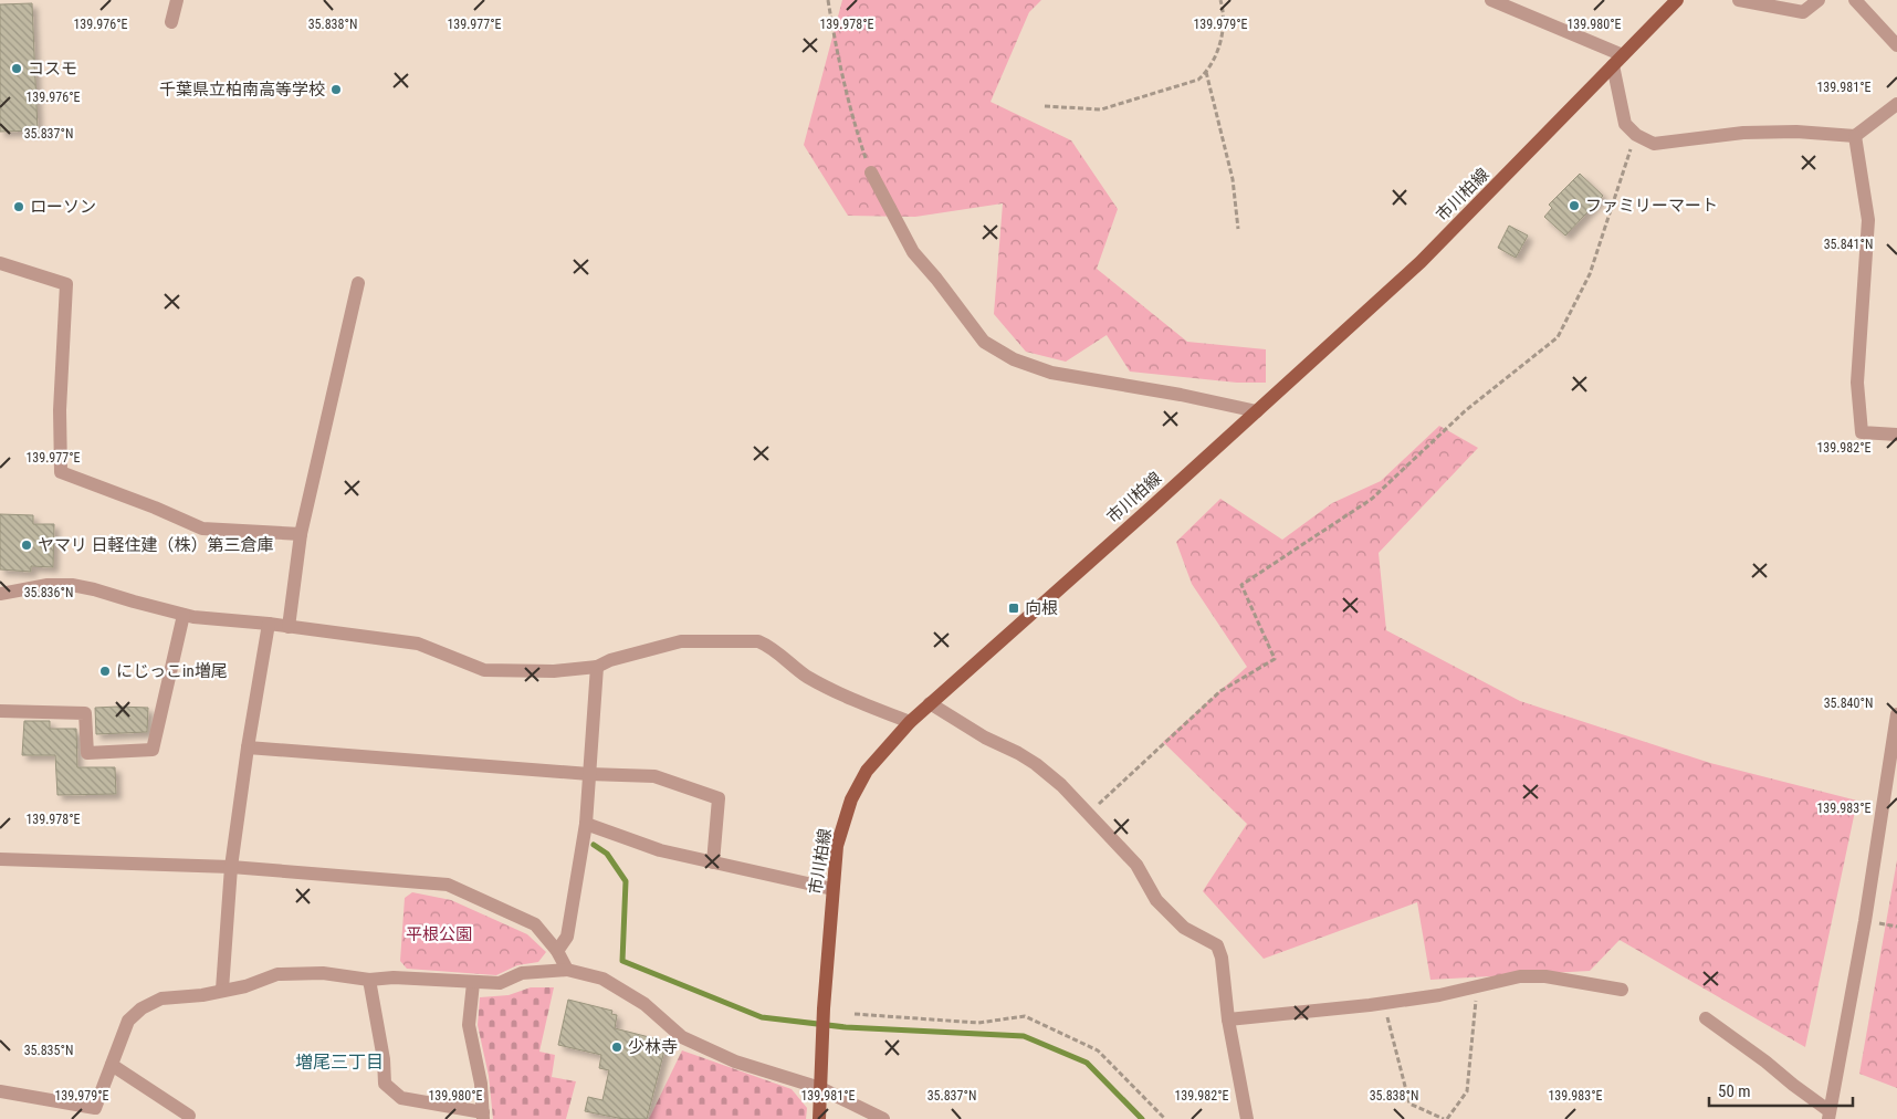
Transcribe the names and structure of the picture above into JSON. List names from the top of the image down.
{
  "streets": {
    "main road": ["市川柏線"]
  },
  "districts": ["増尾三丁目"],
  "parks": ["平根公園"],
  "places": {
    "other": [
      "コスモ",
      "千葉県立柏南高等学校",
      "ファミリーマート",
      "ローソン",
      "ヤマリ 日軽住建（株）第三倉庫",
      "にじっこin増尾",
      "少林寺"
    ],
    "transit": ["向根"]
  },
  "scale_bar": "50 m",
  "coordinates": [
    "139.976°E",
    "139.977°E",
    "139.978°E",
    "139.979°E",
    "139.980°E",
    "35.838°N",
    "139.981°E",
    "35.837°N",
    "35.841°N",
    "139.982°E",
    "35.836°N",
    "35.840°N",
    "139.983°E",
    "35.835°N"
  ]
}
